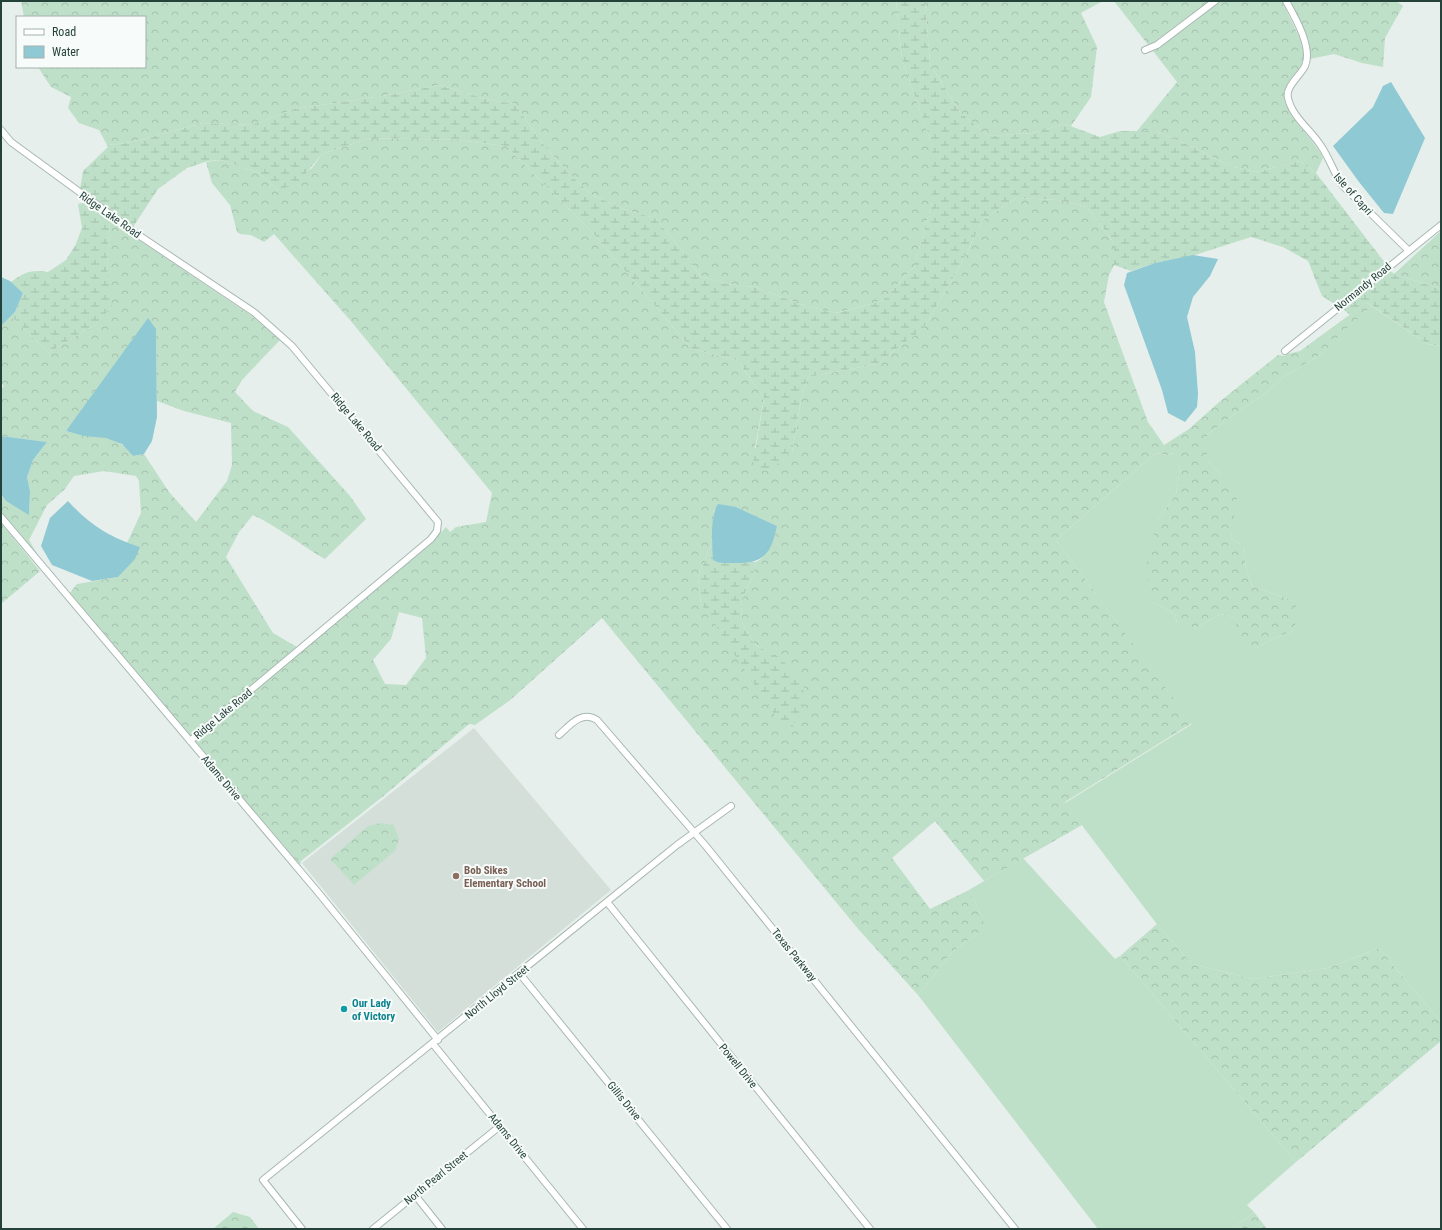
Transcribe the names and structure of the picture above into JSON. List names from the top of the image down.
{
  "streets": {
    "street": [
      "Isle of Capri",
      "Ridge Lake Road",
      "Normandy Road",
      "Adams Drive",
      "Texas Parkway",
      "North Lloyd Street",
      "Powell Drive",
      "Gillis Drive",
      "North Pearl Street"
    ]
  },
  "crossings": [
    ["Isle of Capri", "Normandy Road"],
    ["Ridge Lake Road", "Adams Drive"],
    ["Adams Drive", "North Lloyd Street"],
    ["Adams Drive", "North Pearl Street"],
    ["Texas Parkway", "North Lloyd Street"],
    ["North Lloyd Street", "Powell Drive"],
    ["North Lloyd Street", "Gillis Drive"]
  ],
  "places": ["Bob Sikes Elementary School", "Our Lady of Victory"],
  "legend": ["Road", "Water"]
}
